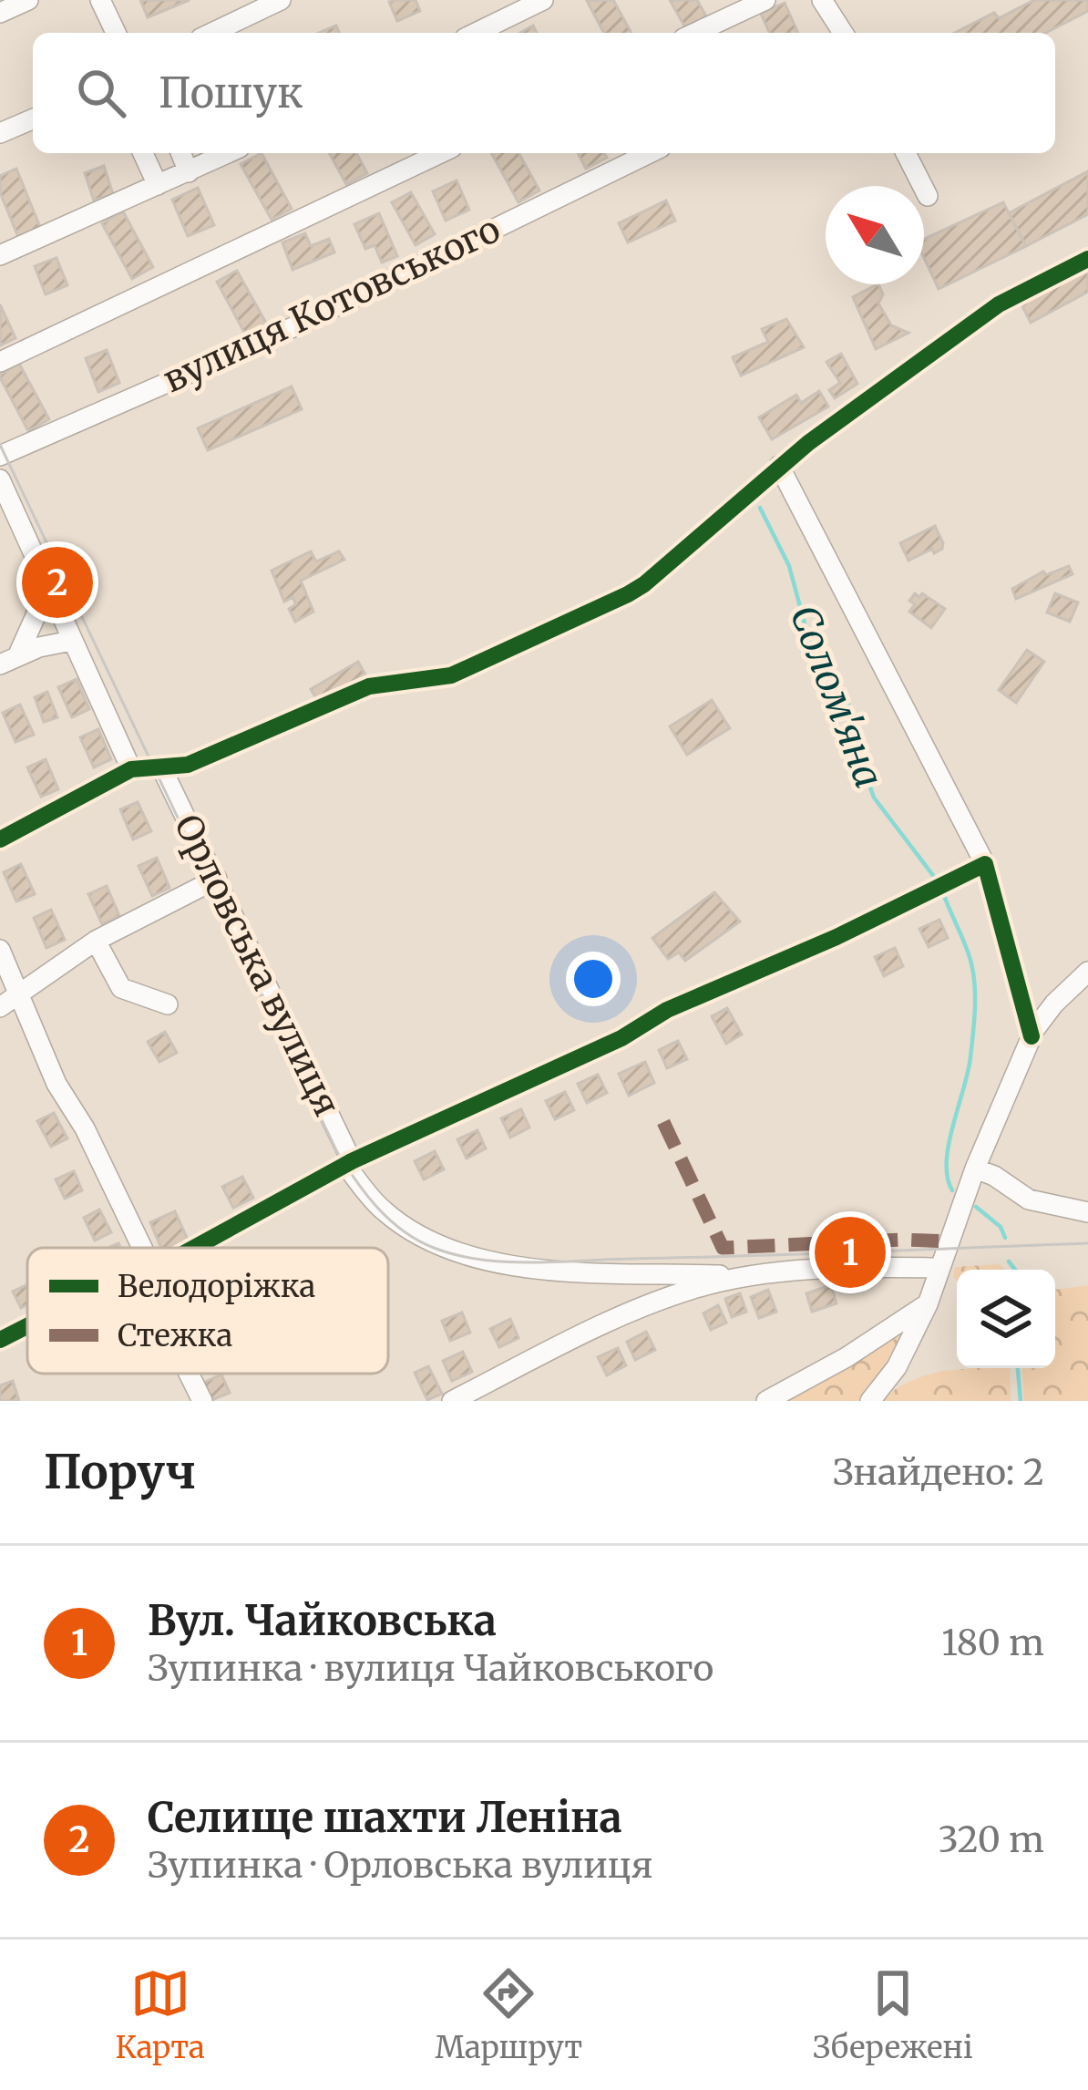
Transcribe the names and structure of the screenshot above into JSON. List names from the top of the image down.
{
  "streets": {
    "street": ["вулиця Котовського", "Орловська вулиця"]
  },
  "water": ["Солом'яна"],
  "legend": ["Велодоріжка", "Стежка"],
  "north": "top left",
  "page": {
    "search": "Пошук",
    "pins": ["2", "1"],
    "heading": ["Поруч", "Знайдено: 2"],
    "list": [
      {
        "mark": "1",
        "name": "Вул. Чайковська",
        "note": "Зупинка · вулиця Чайковського",
        "value": "180 m"
      },
      {
        "mark": "2",
        "name": "Селище шахти Леніна",
        "note": "Зупинка · Орловська вулиця",
        "value": "320 m"
      }
    ],
    "nav": ["Карта", "Маршрут", "Збережені"]
  }
}
